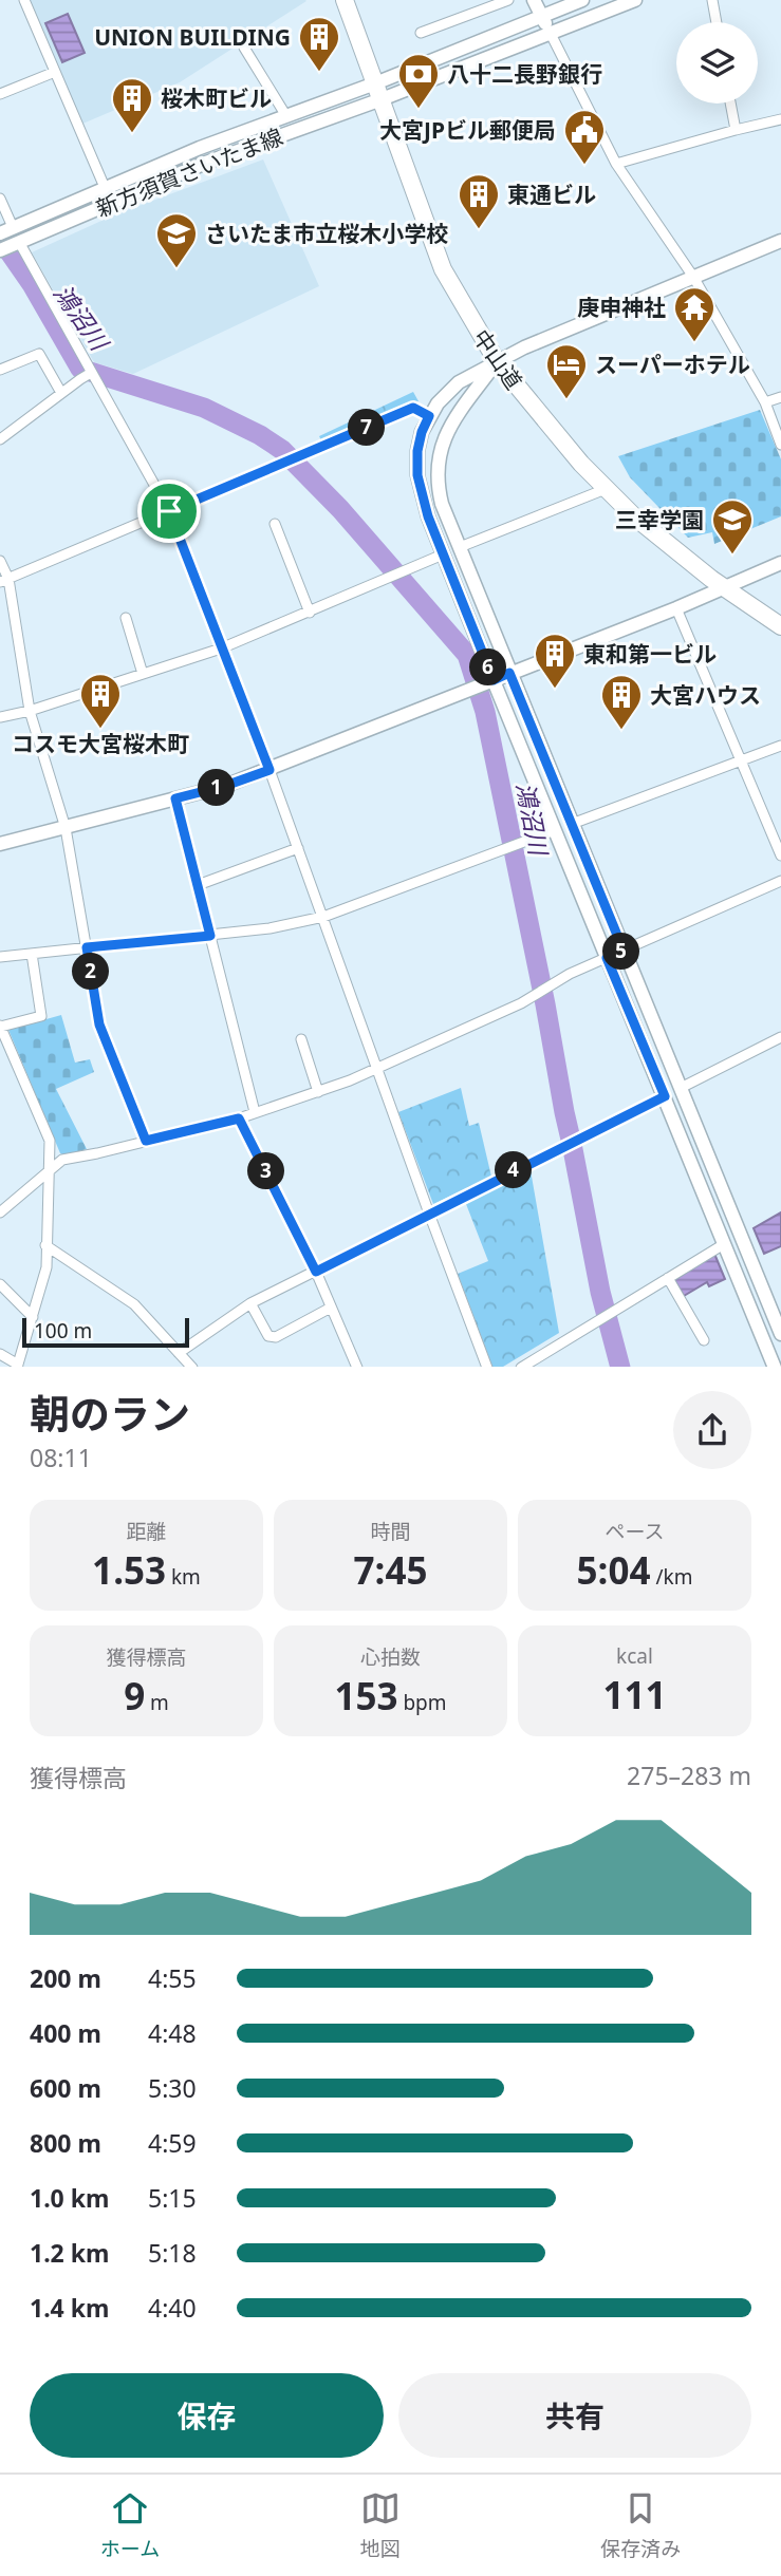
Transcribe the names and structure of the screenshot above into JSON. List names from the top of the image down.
{
  "streets": {
    "highway": ["中山道"],
    "street": ["新方須賀さいたま線"]
  },
  "crossings": [
    ["新方須賀さいたま線", "中山道"]
  ],
  "water": ["鴻沼川"],
  "places": {
    "building": [
      "UNION BUILDING",
      "桜木町ビル",
      "東通ビル",
      "東和第一ビル",
      "コスモ大宮桜木町",
      "大宮ハウス"
    ],
    "bank": ["八十二長野銀行"],
    "public building": ["大宮JPビル郵便局"],
    "school or university": ["さいたま市立桜木小学校", "三幸学園"],
    "temple": ["庚申神社"],
    "hotel": ["スーパーホテル"]
  },
  "scale_bar": "100 m",
  "page": {
    "pins": [
      "7",
      "6",
      "1",
      "5",
      "2",
      "4",
      "3"
    ],
    "scale": "100 m",
    "heading": ["朝のラン", "08:11"],
    "stats": [
      ["距離", "1.53 km"],
      ["時間", "7:45"],
      ["ペース", "5:04 /km"],
      ["獲得標高", "9 m"],
      ["心拍数", "153 bpm"],
      ["kcal", "111"]
    ],
    "chart": ["獲得標高", "275–283 m"],
    "list": [
      {
        "name": "200 m",
        "note": "4:55"
      },
      {
        "name": "400 m",
        "note": "4:48"
      },
      {
        "name": "600 m",
        "note": "5:30"
      },
      {
        "name": "800 m",
        "note": "4:59"
      },
      {
        "name": "1.0 km",
        "note": "5:15"
      },
      {
        "name": "1.2 km",
        "note": "5:18"
      },
      {
        "name": "1.4 km",
        "note": "4:40"
      }
    ],
    "buttons": ["保存", "共有"],
    "tabs": ["ホーム", "地図", "保存済み"]
  }
}
